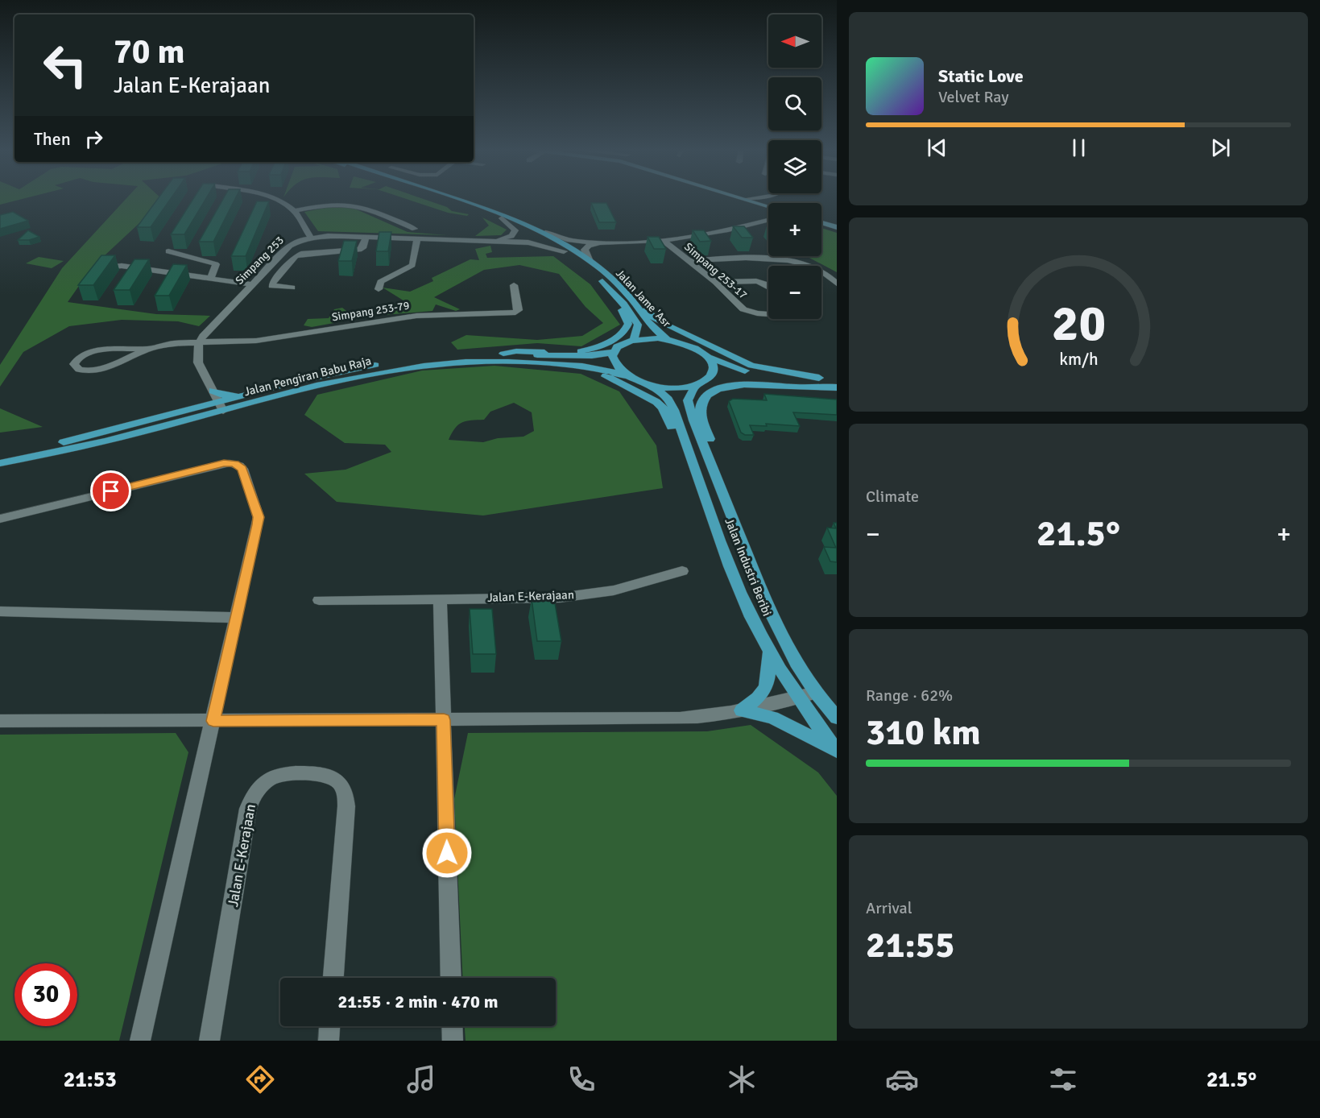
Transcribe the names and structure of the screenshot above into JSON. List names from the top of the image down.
{
  "streets": {
    "main road": ["Jalan Jame 'Asr", "Jalan Pengiran Babu Raja", "Jalan Industri Beribi"],
    "street": [
      "Simpang 253",
      "Simpang 253-17",
      "Simpang 253-79",
      "Jalan E-Kerajaan"
    ]
  },
  "crossings": [
    ["Simpang 253", "Jalan Jame 'Asr"],
    ["Simpang 253", "Simpang 253-79"],
    ["Jalan Pengiran Babu Raja", "Jalan Industri Beribi"]
  ],
  "north": "left",
  "page": {
    "map_buttons": ["+", "−"],
    "turn": ["70 m", "Jalan E-Kerajaan"],
    "song": ["Static Love", "Velvet Ray"],
    "then": "Then",
    "tile": [
      "Climate",
      ["Range · 62%", "310 km"],
      ["Arrival", "21:55"]
    ],
    "heat": ["−", "21.5°", "+"],
    "limit": "30",
    "trip": "21:55 · 2 min · 470 m",
    "tabs": ["21:53", "21.5°"],
    "gauge": ["20", "km/h"]
  }
}
